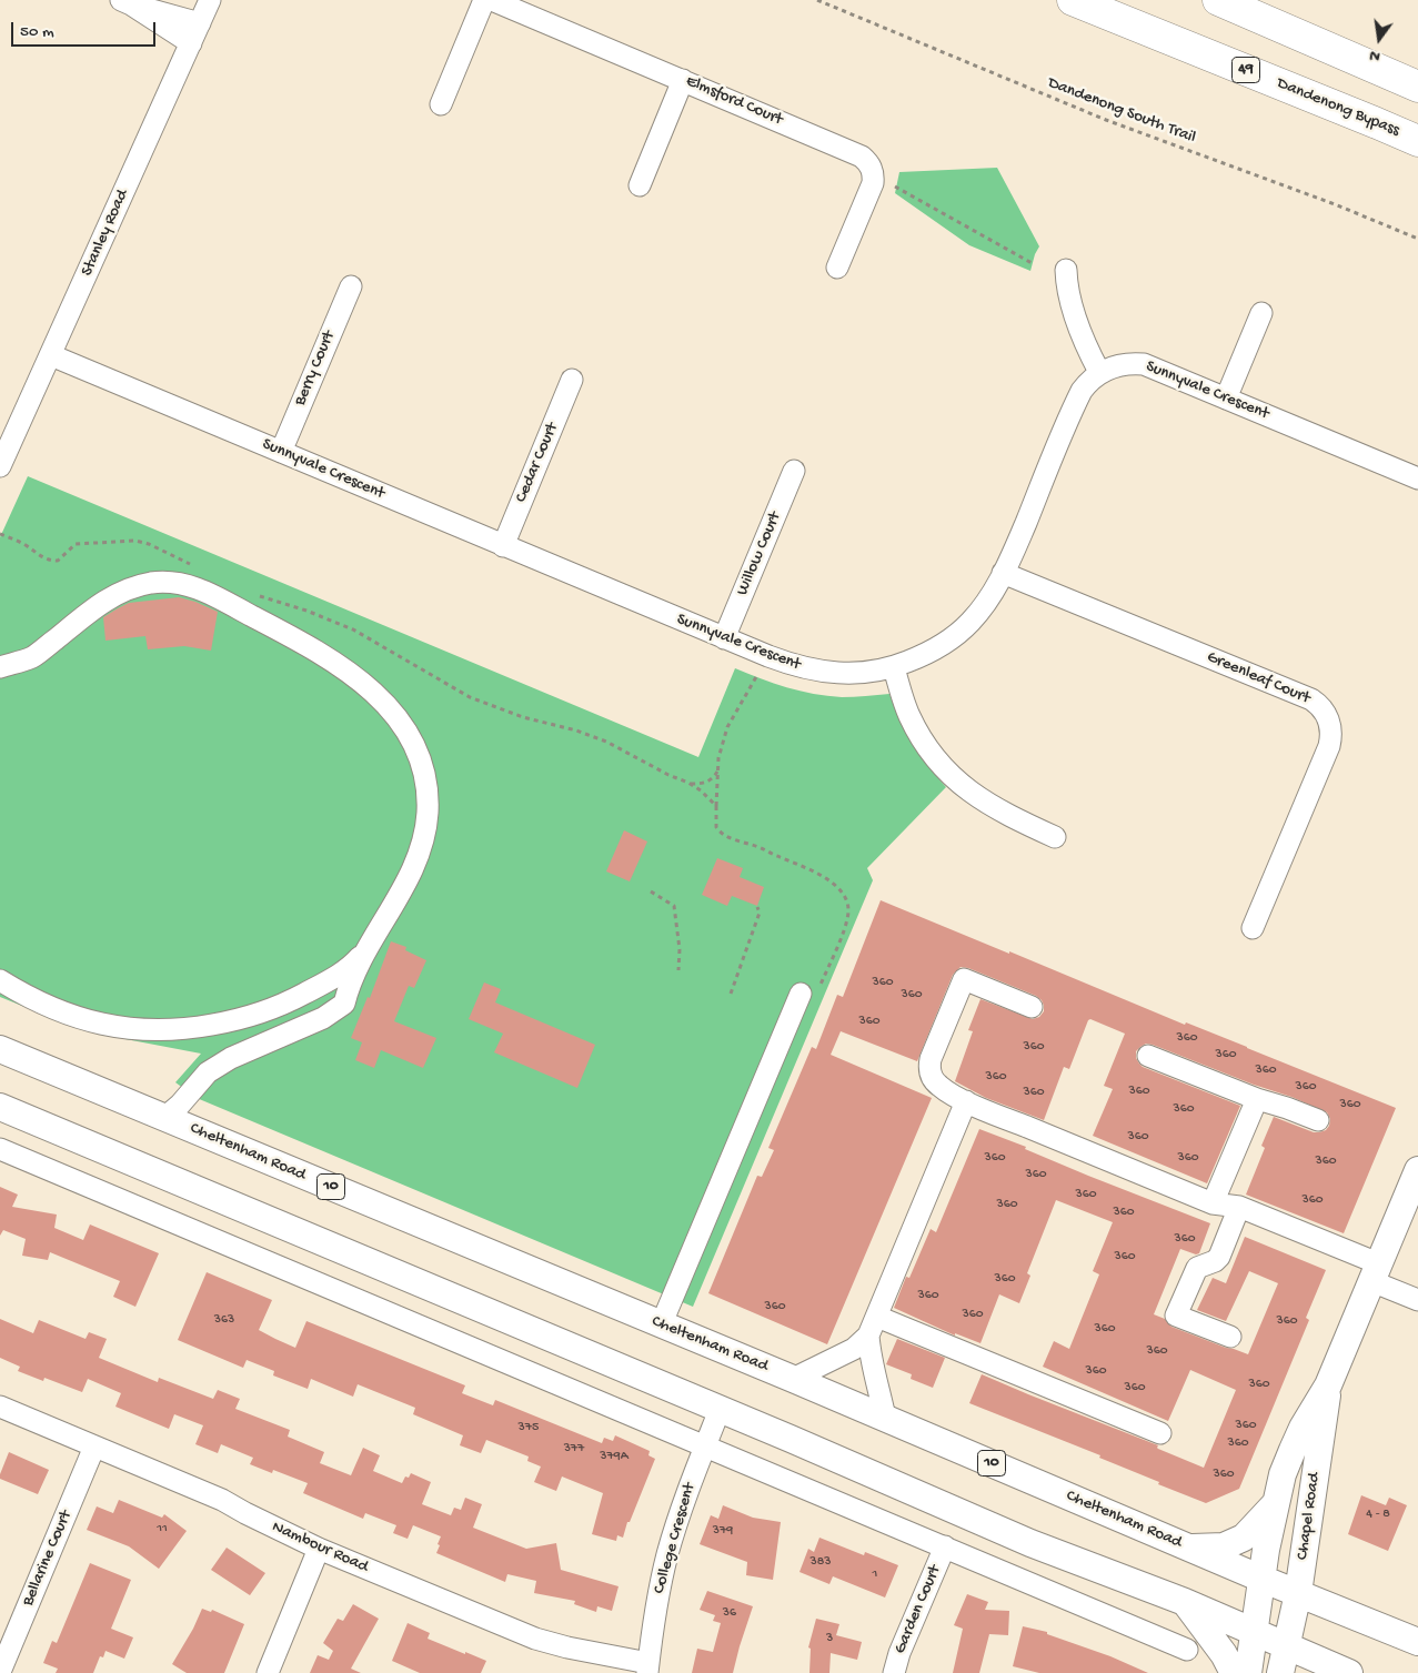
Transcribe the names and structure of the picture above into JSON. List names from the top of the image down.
{
  "streets": {
    "highway": ["49", "Dandenong Bypass"],
    "main road": ["Cheltenham Road", "10", "Chapel Road"],
    "street": [
      "Elmsford Court",
      "Stanley Road",
      "Berry Court",
      "Sunnyvale Crescent",
      "Cedar Court",
      "Willow Court",
      "Greenleaf Court",
      "College Crescent",
      "Nambour Road",
      "Bellarine Court",
      "Garden Court"
    ],
    "path": ["Dandenong South Trail"]
  },
  "crossings": [
    ["Stanley Road", "Sunnyvale Crescent"],
    ["Berry Court", "Sunnyvale Crescent"],
    ["Sunnyvale Crescent", "Cedar Court"],
    ["Sunnyvale Crescent", "Willow Court"],
    ["Sunnyvale Crescent", "Greenleaf Court"],
    ["Cheltenham Road", "Chapel Road"],
    ["College Crescent", "Nambour Road"],
    ["Nambour Road", "Bellarine Court"]
  ],
  "house_numbers": [
    "360",
    "360",
    "360",
    "360",
    "360",
    "360",
    "360",
    "360",
    "360",
    "360",
    "360",
    "360",
    "360",
    "360",
    "360",
    "360",
    "360",
    "360",
    "360",
    "360",
    "360",
    "360",
    "360",
    "360",
    "360",
    "360",
    "360",
    "360",
    "363",
    "360",
    "360",
    "360",
    "360",
    "360",
    "360",
    "360",
    "375",
    "360",
    "377",
    "379A",
    "360",
    "4 - 8",
    "11",
    "379",
    "383",
    "1",
    "36",
    "3"
  ],
  "scale_bar": "50 m",
  "north": "bottom"
}
